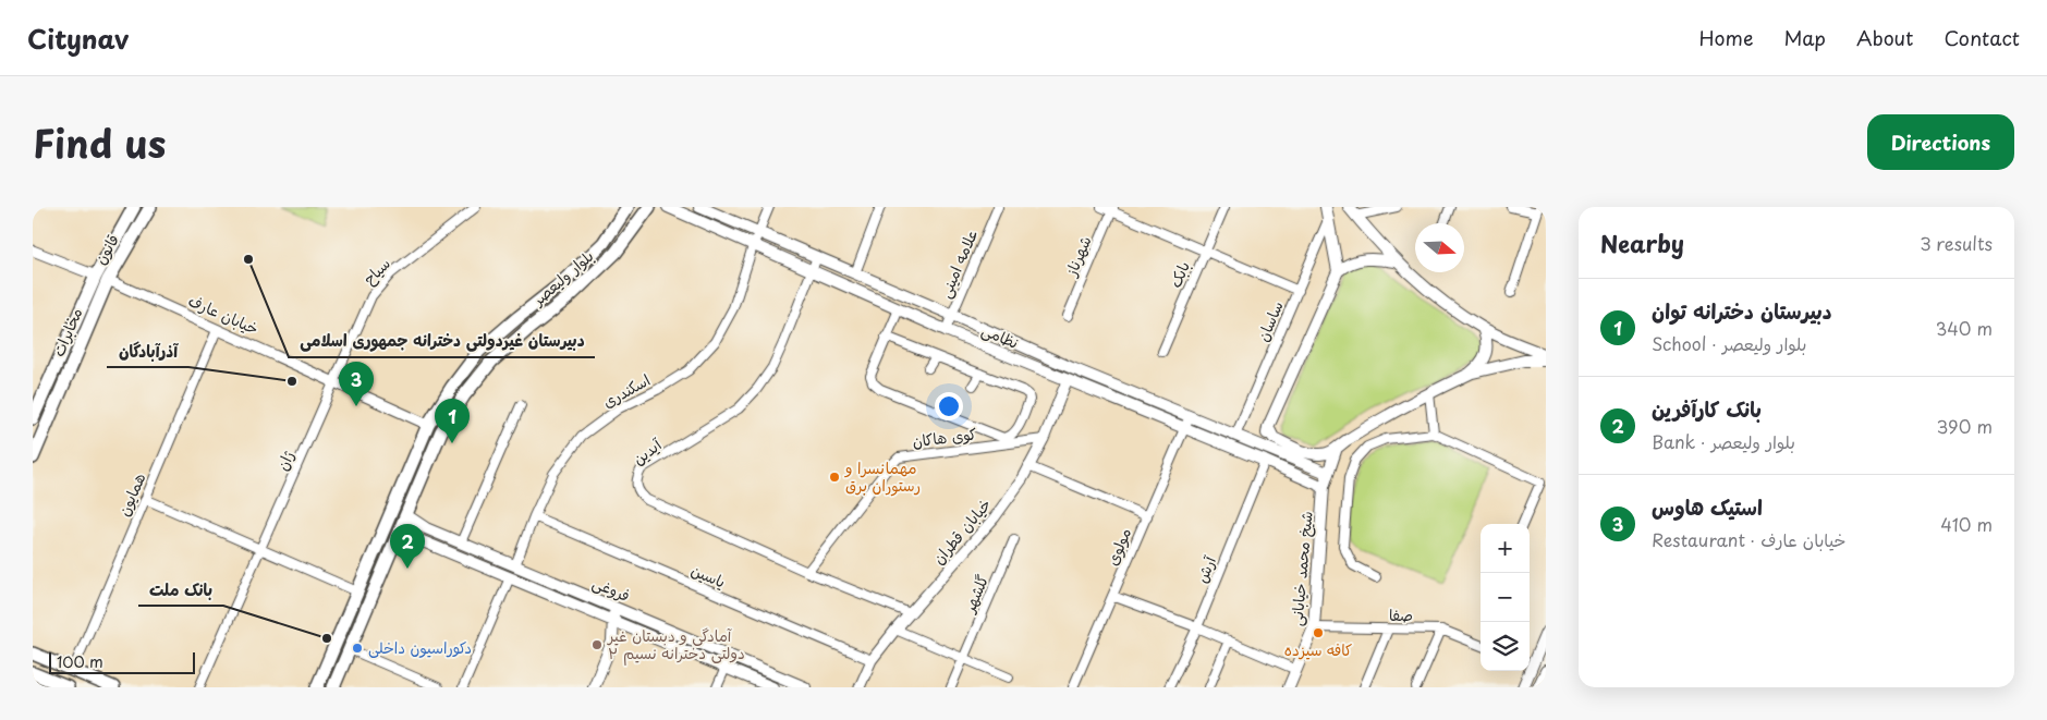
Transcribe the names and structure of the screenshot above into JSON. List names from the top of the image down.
{
  "streets": {
    "main road": [
      "قانون",
      "بلوار ولیعصر",
      "مخابرات",
      "نظامی",
      "شیخ محمد خیابانی",
      "فروغى"
    ],
    "street": [
      "شهرناز",
      "علامه امینی",
      "سیاح",
      "بابک",
      "خیابان عارف",
      "ساسان",
      "اسکندری",
      "کوی هاکان",
      "آیدین",
      "ژان",
      "همایون",
      "خیابان قطران",
      "مولوی",
      "آرش",
      "یاسین",
      "گلشهر",
      "صفا"
    ]
  },
  "crossings": [
    ["قانون", "خیابان عارف"],
    ["قانون", "مخابرات"],
    ["علامه امینی", "نظامی"],
    ["سیاح", "خیابان عارف"],
    ["سیاح", "ژان"],
    ["بلوار ولیعصر", "خیابان عارف"],
    ["بلوار ولیعصر", "فروغى"],
    ["خیابان عارف", "مخابرات"],
    ["خیابان عارف", "ژان"],
    ["خیابان عارف", "همایون"],
    ["ساسان", "نظامی"],
    ["نظامی", "اسکندری"],
    ["نظامی", "آیدین"],
    ["نظامی", "خیابان قطران"],
    ["نظامی", "مولوی"],
    ["نظامی", "شیخ محمد خیابانی"],
    ["نظامی", "آرش"],
    ["اسکندری", "یاسین"],
    ["اسکندری", "فروغى"],
    ["کوی هاکان", "آیدین"],
    ["کوی هاکان", "خیابان قطران"],
    ["آیدین", "خیابان قطران"],
    ["خیابان قطران", "یاسین"],
    ["شیخ محمد خیابانی", "صفا"]
  ],
  "places": [
    "دبیرستان غیردولتی دخترانه جمهوری اسلامی",
    "آذرآبادگان",
    "مهمانسرا و رستوران برق",
    "کافه سیزده",
    "بانک ملت",
    "آمادگی و دبستان غیر دولتی دخترانه نسیم ۲",
    "دکوراسیون داخلی"
  ],
  "scale_bar": "100 m",
  "north": "right",
  "page": {
    "header": "Citynav",
    "nav": [
      "Home",
      "Map",
      "About",
      "Contact"
    ],
    "title": "Find us",
    "buttons": "Directions",
    "heading": ["Nearby", "3 results"],
    "list": [
      {
        "mark": "1",
        "name": "دبیرستان دخترانه توان",
        "note": "School · بلوار ولیعصر",
        "value": "340 m"
      },
      {
        "mark": "2",
        "name": "بانک کارآفرین",
        "note": "Bank · بلوار ولیعصر",
        "value": "390 m"
      },
      {
        "mark": "3",
        "name": "استیک هاوس",
        "note": "Restaurant · خیابان عارف",
        "value": "410 m"
      }
    ],
    "pins": ["3", "1", "2"],
    "map_buttons": ["+", "−"],
    "scale": "100 m"
  }
}
